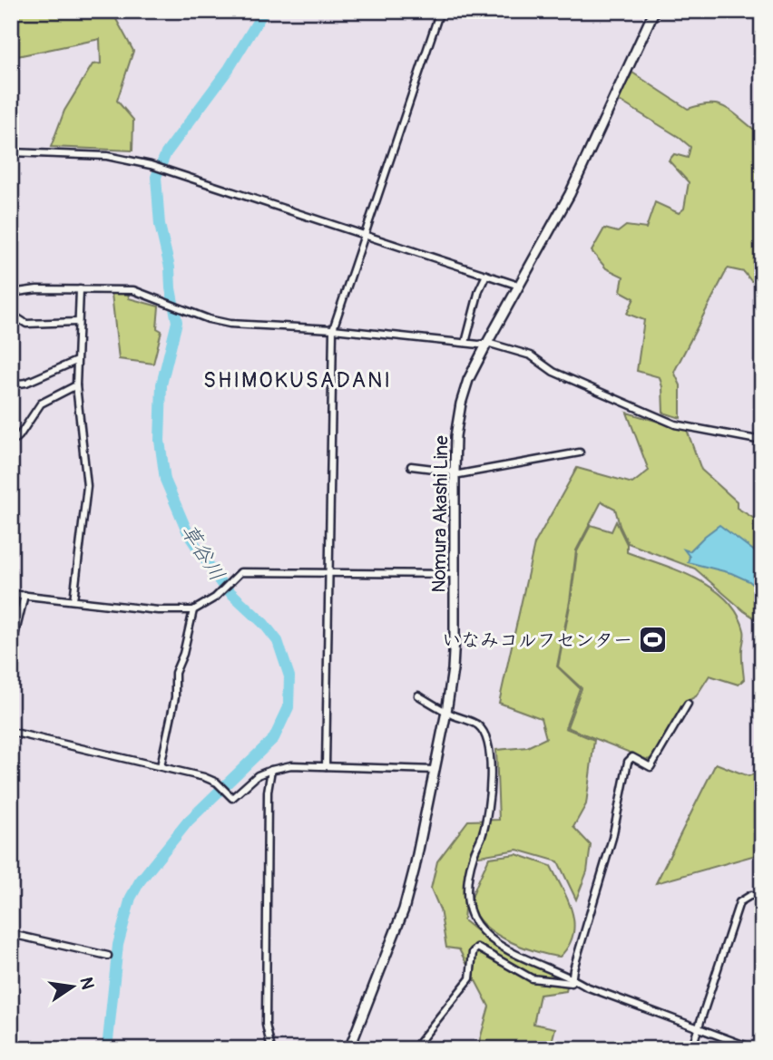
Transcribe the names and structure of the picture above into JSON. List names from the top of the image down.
{
  "streets": {
    "main road": ["Nomura Akashi Line"]
  },
  "districts": ["SHIMOKUSADANI"],
  "water": ["草谷川"],
  "places": {
    "sports": ["いなみコルフセンター"]
  },
  "north": "right"
}
